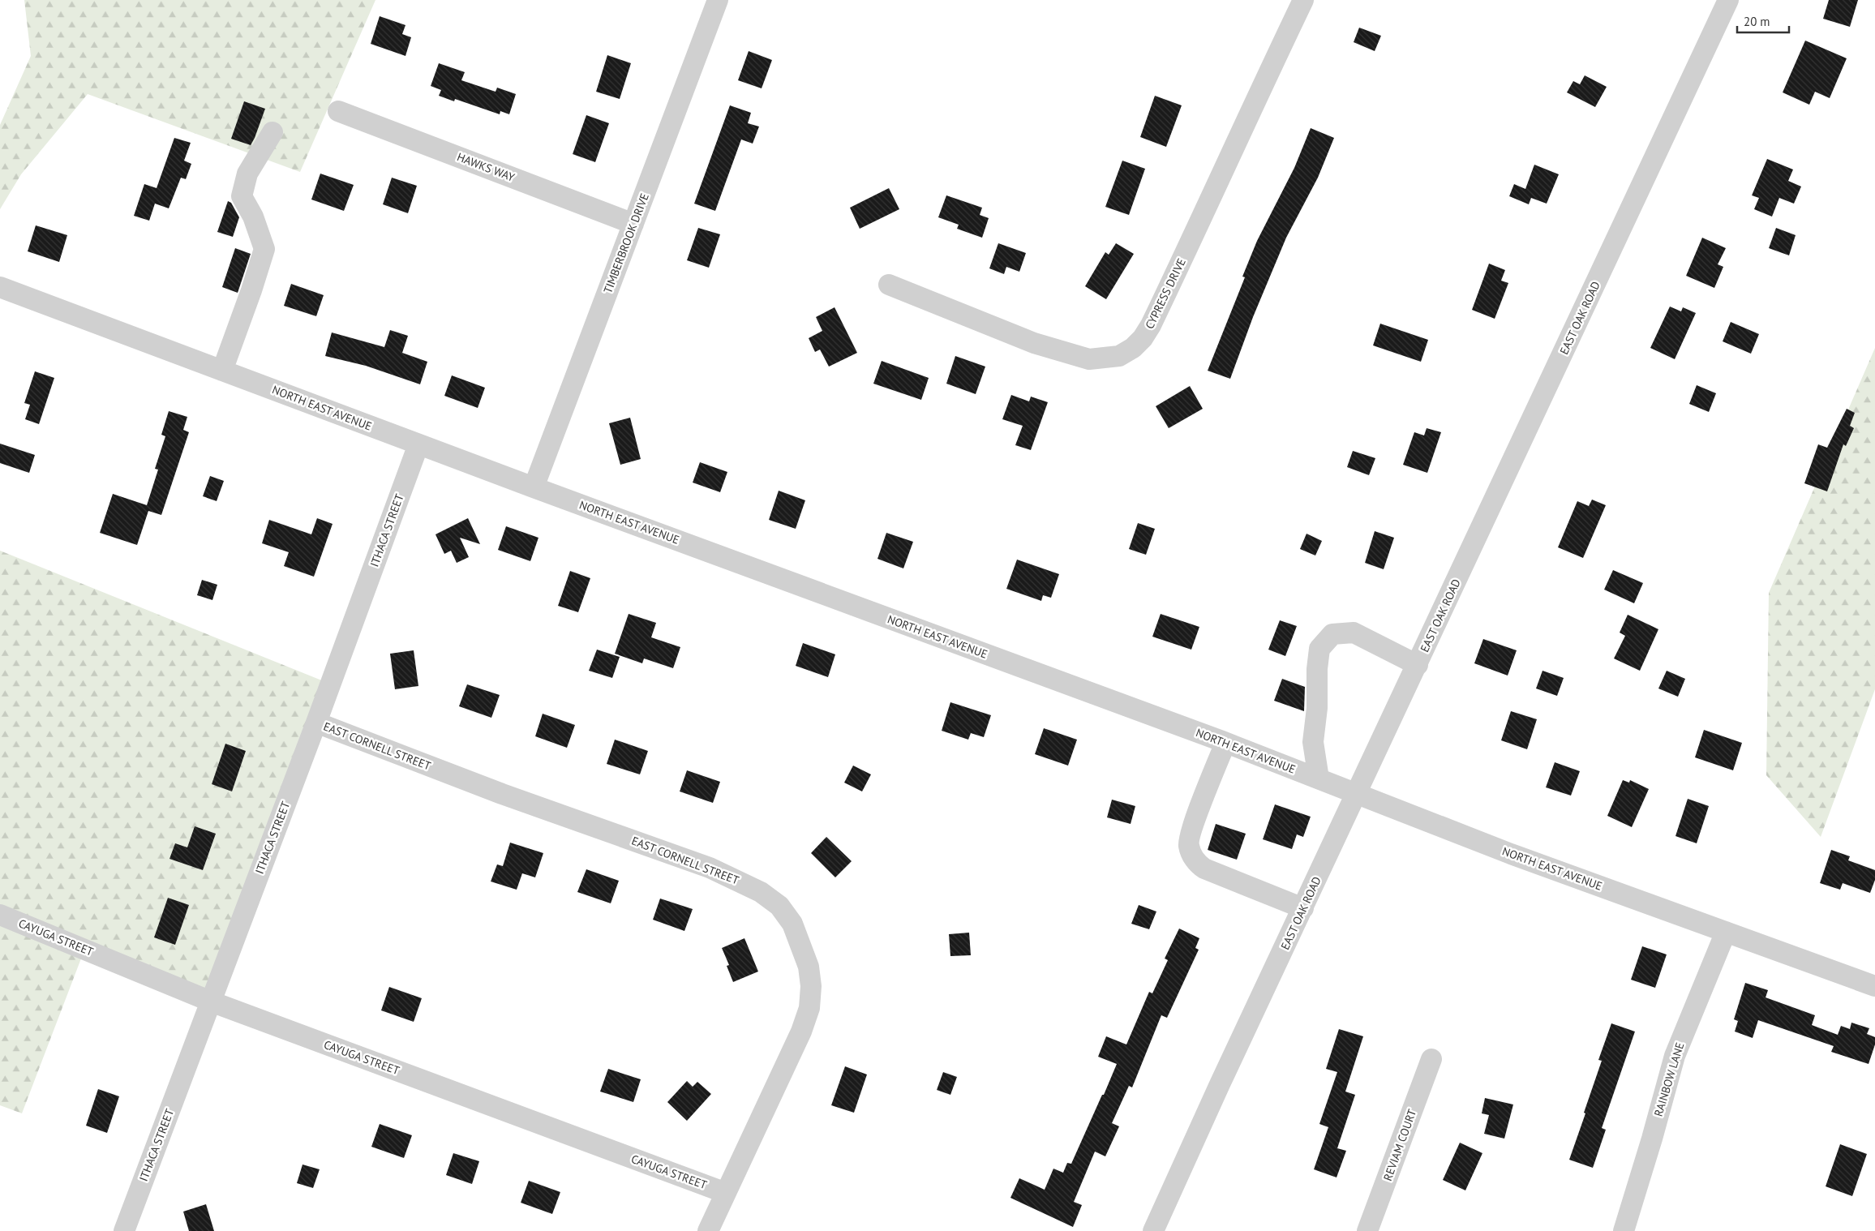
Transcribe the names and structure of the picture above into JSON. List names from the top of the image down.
{
  "streets": {
    "street": [
      "HAWKS WAY",
      "TIMBERBROOK DRIVE",
      "CYPRESS DRIVE",
      "EAST OAK ROAD",
      "NORTH EAST AVENUE",
      "ITHACA STREET",
      "EAST CORNELL STREET",
      "CAYUGA STREET",
      "RAINBOW LANE",
      "REVIAM COURT"
    ]
  },
  "crossings": [
    ["HAWKS WAY", "TIMBERBROOK DRIVE"],
    ["TIMBERBROOK DRIVE", "NORTH EAST AVENUE"],
    ["EAST OAK ROAD", "NORTH EAST AVENUE"],
    ["NORTH EAST AVENUE", "ITHACA STREET"],
    ["NORTH EAST AVENUE", "RAINBOW LANE"],
    ["ITHACA STREET", "EAST CORNELL STREET"],
    ["ITHACA STREET", "CAYUGA STREET"],
    ["EAST CORNELL STREET", "CAYUGA STREET"]
  ],
  "scale_bar": "20 m"
}
